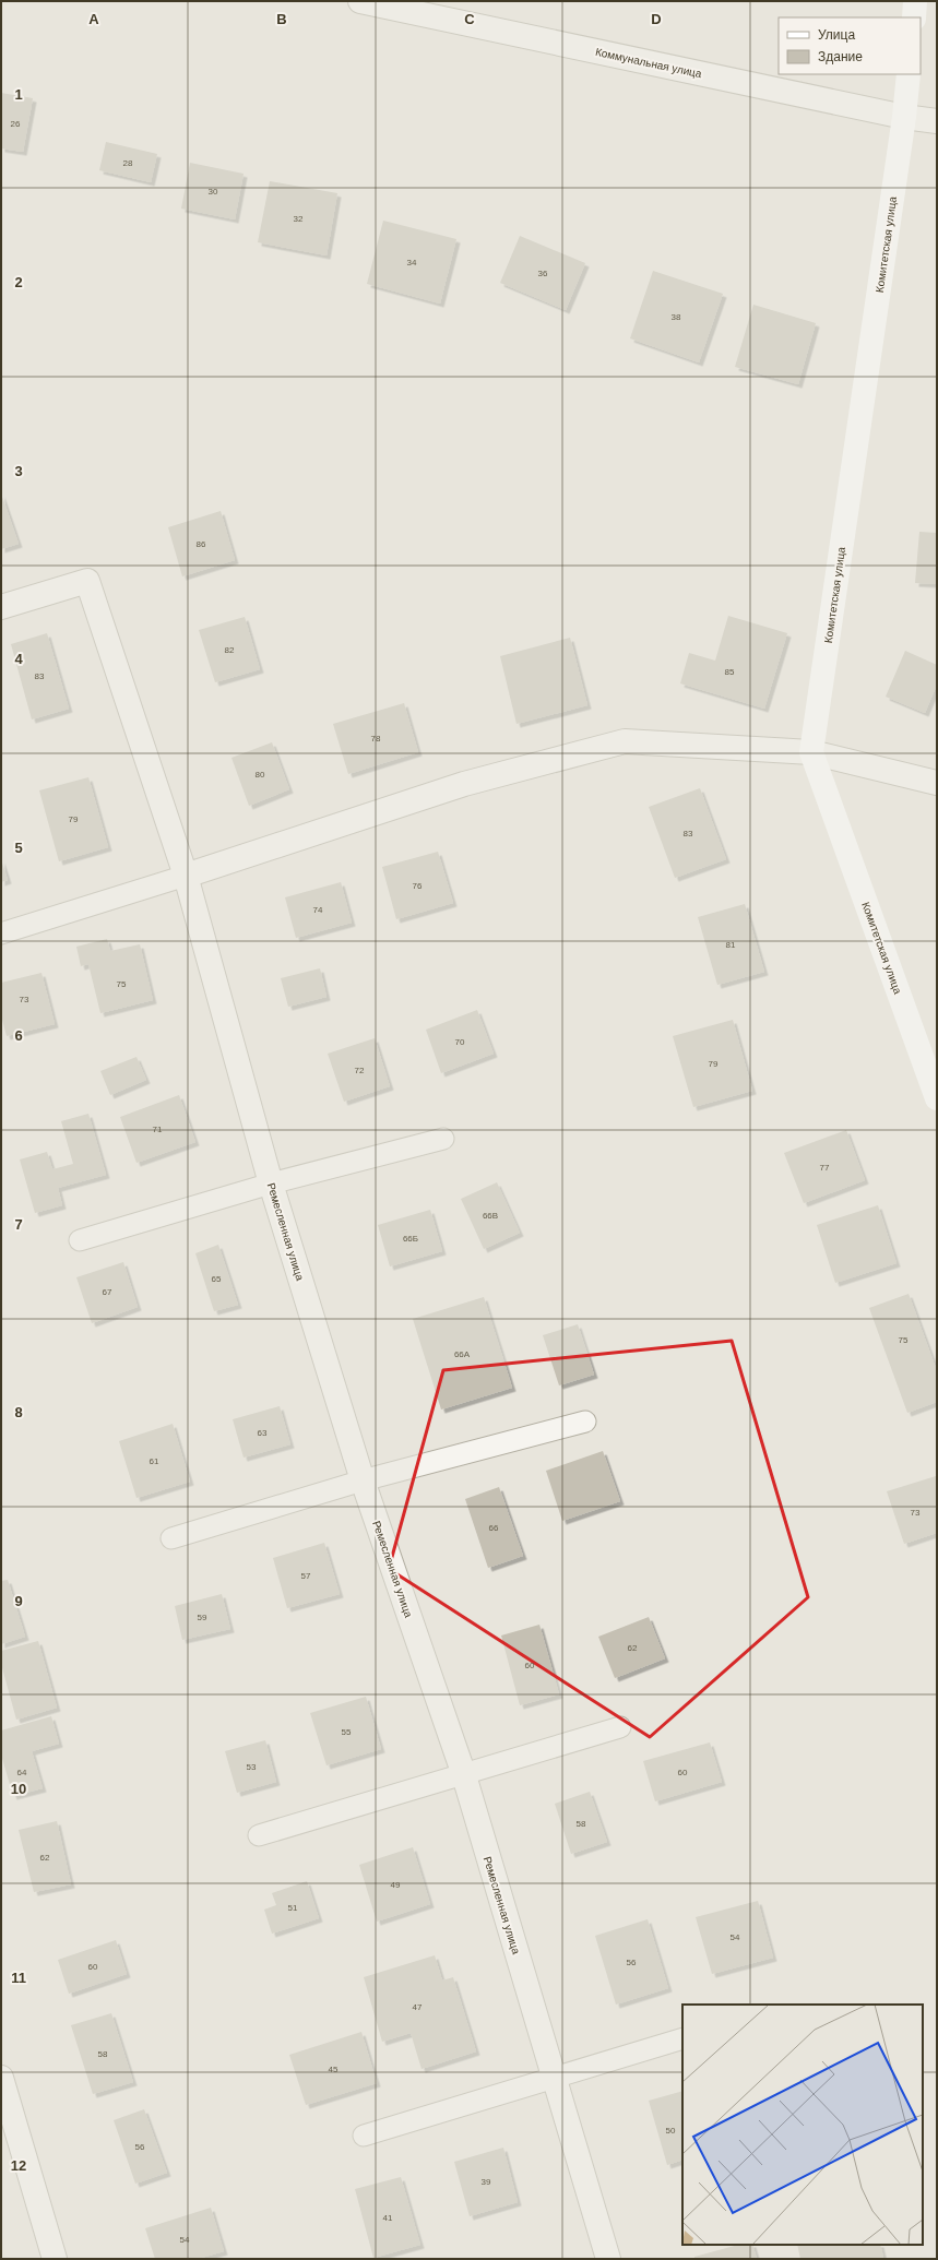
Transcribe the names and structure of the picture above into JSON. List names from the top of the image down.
{
  "streets": {
    "street": ["Коммунальная улица", "Комитетская улица", "Ремесленная улица"]
  },
  "crossings": [
    ["Коммунальная улица", "Комитетская улица"]
  ],
  "house_numbers": [
    "26",
    "28",
    "30",
    "32",
    "34",
    "36",
    "38",
    "86",
    "82",
    "85",
    "83",
    "78",
    "80",
    "79",
    "83",
    "76",
    "74",
    "81",
    "75",
    "73",
    "70",
    "79",
    "72",
    "71",
    "77",
    "66В",
    "66Б",
    "65",
    "67",
    "75",
    "66А",
    "63",
    "61",
    "73",
    "66",
    "57",
    "59",
    "62",
    "60",
    "55",
    "53",
    "64",
    "60",
    "58",
    "62",
    "49",
    "51",
    "54",
    "56",
    "60",
    "47",
    "58",
    "45",
    "50",
    "56",
    "39",
    "41",
    "54"
  ],
  "legend": ["Улица", "Здание"],
  "grid": {
    "columns": [
      "A",
      "B",
      "C",
      "D"
    ],
    "rows": [
      "1",
      "2",
      "3",
      "4",
      "5",
      "6",
      "7",
      "8",
      "9",
      "10",
      "11",
      "12"
    ]
  }
}
